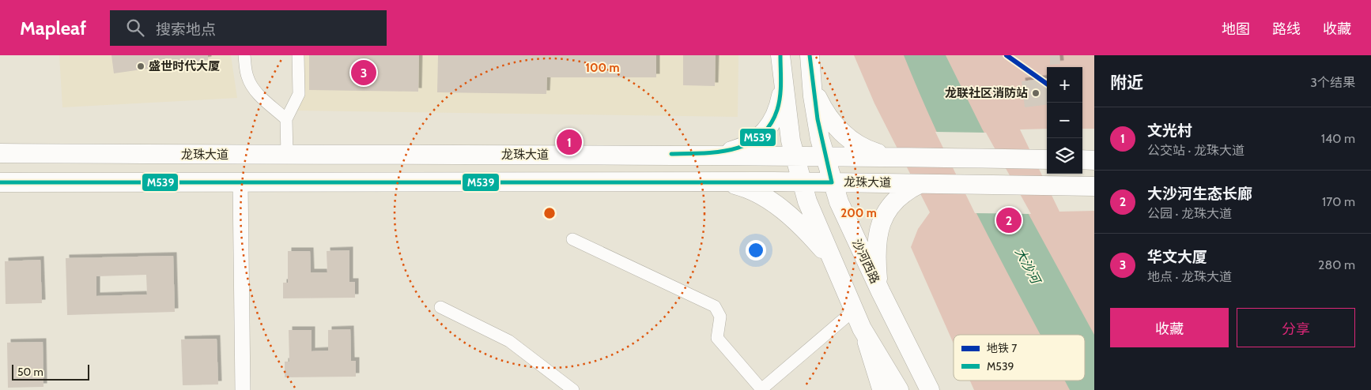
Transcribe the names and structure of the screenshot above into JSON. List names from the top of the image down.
{
  "streets": {
    "main road": ["龙珠大道", "沙河西路"]
  },
  "crossings": [
    ["龙珠大道", "沙河西路"]
  ],
  "water": ["大沙河"],
  "places": ["盛世时代大厦", "龙联社区消防站"],
  "lines": ["metro line 7", "transit line M539"],
  "legend": ["地铁 7", "M539"],
  "scale_bar": "50 m",
  "page": {
    "header": "Mapleaf",
    "search": "搜索地点",
    "nav": ["地图", "路线", "收藏"],
    "heading": ["附近", "3个结果"],
    "pins": ["3", "1", "2"],
    "map_buttons": ["+", "−"],
    "list": [
      {
        "mark": "1",
        "name": "文光村",
        "note": "公交站 · 龙珠大道",
        "value": "140 m"
      },
      {
        "mark": "2",
        "name": "大沙河生态长廊",
        "note": "公园 · 龙珠大道",
        "value": "170 m"
      },
      {
        "mark": "3",
        "name": "华文大厦",
        "note": "地点 · 龙珠大道",
        "value": "280 m"
      }
    ],
    "buttons": ["收藏", "分享"],
    "scale": "50 m"
  },
  "rings": ["100 m", "200 m"]
}
